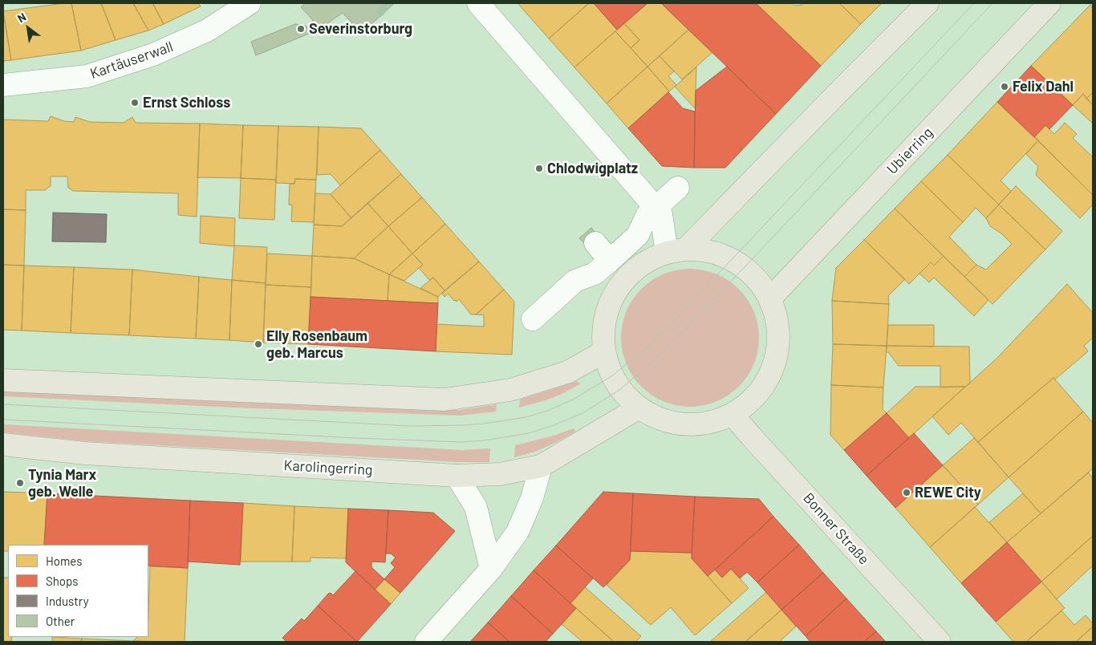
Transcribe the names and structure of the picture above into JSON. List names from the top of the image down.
{
  "streets": {
    "main road": ["Ubierring", "Karolingerring", "Bonner Straße"],
    "street": ["Kartäuserwall"]
  },
  "places": [
    "Severinstorburg",
    "Felix Dahl",
    "Ernst Schloss",
    "Chlodwigplatz",
    "Elly Rosenbaum geb. Marcus",
    "Tynia Marx geb. Welle",
    "REWE City"
  ],
  "legend": [
    "Homes",
    "Shops",
    "Industry",
    "Other"
  ],
  "north": "top left"
}
